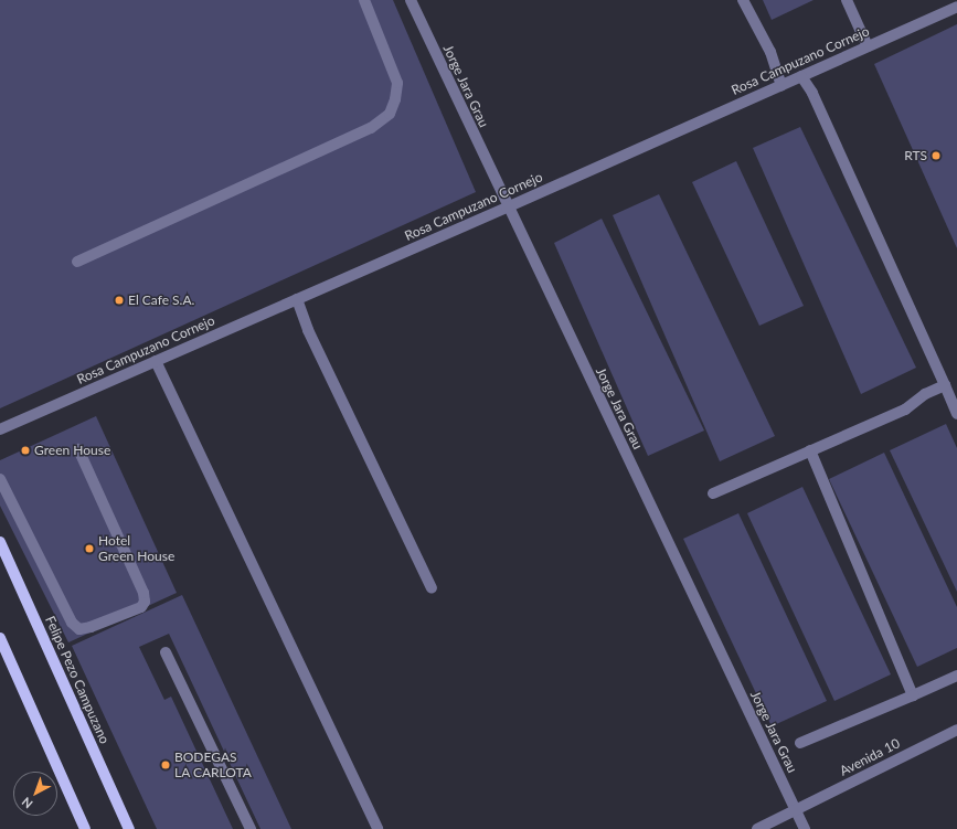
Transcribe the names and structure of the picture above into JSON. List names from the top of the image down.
{
  "streets": {
    "main road": ["Felipe Pezo Campuzano"],
    "street": ["Rosa Campuzano Cornejo", "Jorge Jara Grau", "Avenida 10"]
  },
  "crossings": [
    ["Rosa Campuzano Cornejo", "Jorge Jara Grau"],
    ["Jorge Jara Grau", "Avenida 10"]
  ],
  "places": [
    "RTS",
    "El Cafe S.A.",
    "Green House",
    "Hotel Green House",
    "BODEGAS LA CARLOTA"
  ],
  "north": "bottom left"
}
